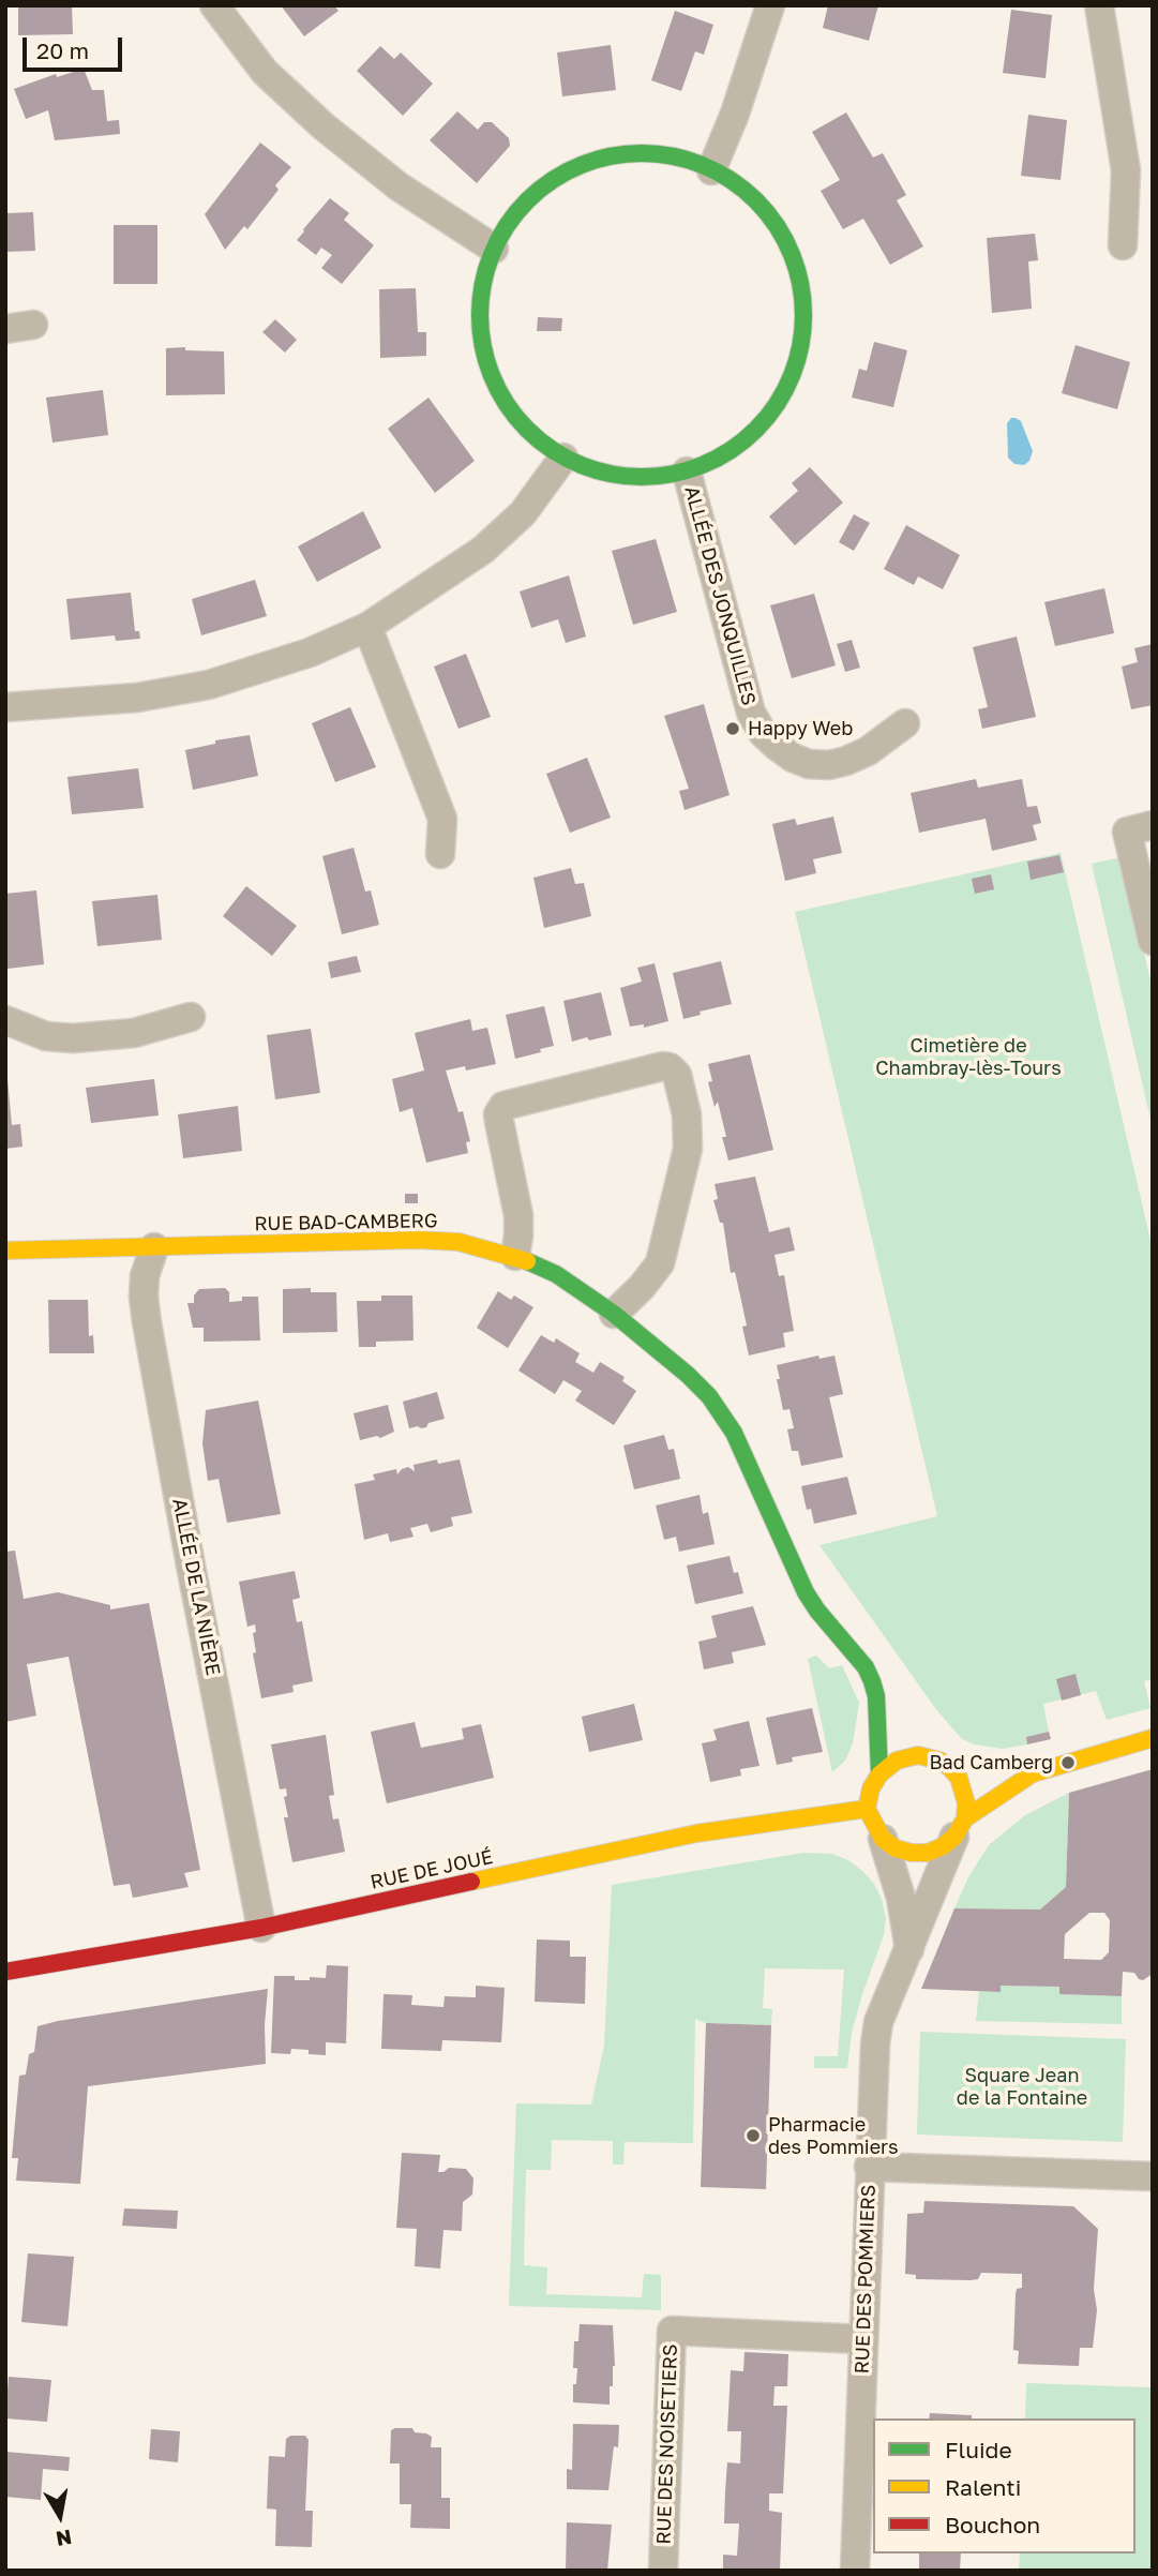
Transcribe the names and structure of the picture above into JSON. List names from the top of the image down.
{
  "streets": {
    "street": [
      "ALLÉE DES JONQUILLES",
      "RUE BAD-CAMBERG",
      "ALLÉE DE LA NIÈRE",
      "RUE DE JOUÉ",
      "RUE DES POMMIERS",
      "RUE DES NOISETIERS"
    ]
  },
  "crossings": [
    ["RUE BAD-CAMBERG", "ALLÉE DE LA NIÈRE"],
    ["RUE BAD-CAMBERG", "RUE DE JOUÉ"],
    ["RUE BAD-CAMBERG", "RUE DES POMMIERS"],
    ["ALLÉE DE LA NIÈRE", "RUE DE JOUÉ"],
    ["RUE DE JOUÉ", "RUE DES POMMIERS"],
    ["RUE DES POMMIERS", "RUE DES NOISETIERS"]
  ],
  "parks": ["Cimetière de Chambray-lès-Tours", "Square Jean de la Fontaine"],
  "places": ["Happy Web", "Bad Camberg", "Pharmacie des Pommiers"],
  "legend": ["Fluide", "Ralenti", "Bouchon"],
  "scale_bar": "20 m",
  "north": "bottom"
}
